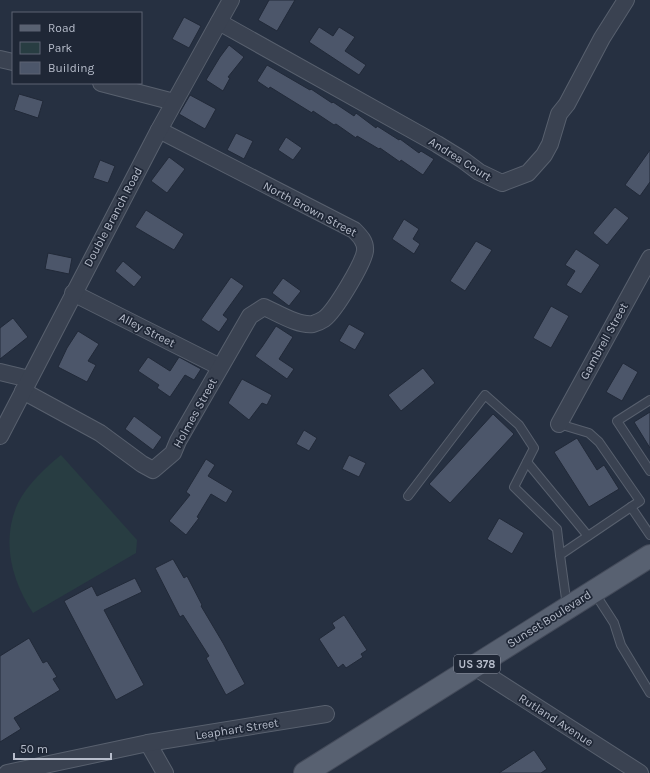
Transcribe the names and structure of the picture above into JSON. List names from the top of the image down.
{
  "streets": {
    "main road": ["Sunset Boulevard", "US 378"],
    "street": [
      "Andrea Court",
      "North Brown Street",
      "Double Branch Road",
      "Alley Street",
      "Gambrell Street",
      "Holmes Street",
      "Rutland Avenue",
      "Leaphart Street"
    ]
  },
  "crossings": [
    ["Andrea Court", "Double Branch Road"],
    ["North Brown Street", "Double Branch Road"],
    ["North Brown Street", "Holmes Street"],
    ["Double Branch Road", "Alley Street"],
    ["Double Branch Road", "Holmes Street"],
    ["Alley Street", "Holmes Street"],
    ["Sunset Boulevard", "Rutland Avenue"]
  ],
  "legend": ["Road", "Park", "Building"],
  "scale_bar": "50 m"
}
